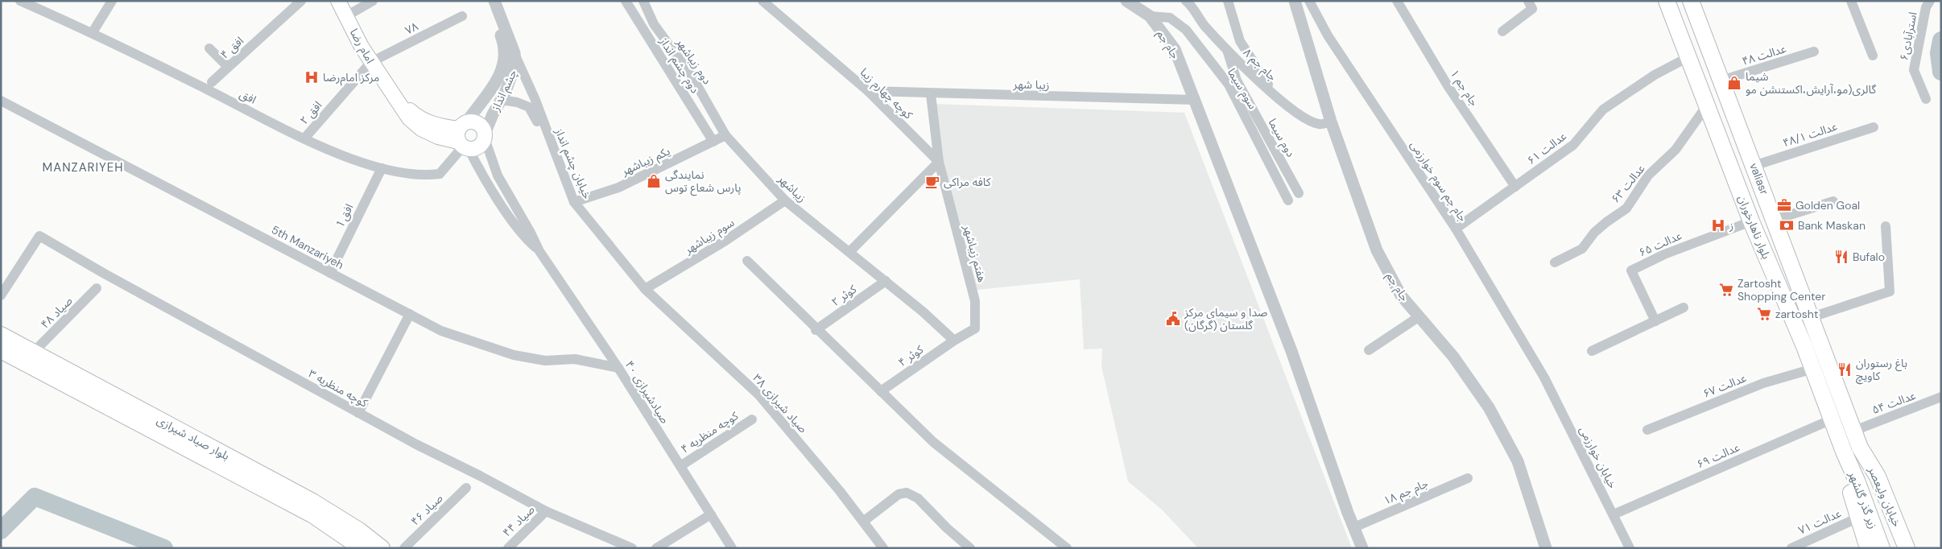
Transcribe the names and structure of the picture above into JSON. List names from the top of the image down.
{
  "streets": {
    "main road": [
      "امام رضا",
      "valiasr",
      "بلوار ناهارخوران",
      "بلوار صیاد شیرازی",
      "خیابان ولیعصر",
      "زیر گذر گلشهر"
    ],
    "street": [
      "۷۸",
      "استرآبادی۶",
      "جام جم",
      "افق ۴",
      "عدالت ۴۸",
      "دوم زیباشهر",
      "۸ جام جم",
      "دوم چشم انداز",
      "زیبا شهر",
      "۱ جام جم",
      "سوم سیما",
      "چشم انداز",
      "کوچه چهارم زیبا",
      "افق",
      "افق ۲",
      "عدالت ۴۸/۱",
      "دوم سیما",
      "عدالت ۶۱",
      "یکم زیباشهر",
      "خیابان چشم انداز",
      "جام جم سوم خوارزمی",
      "عدالت ۶۳",
      "زیباشهر",
      "افق 1",
      "سوم زیباشهر",
      "عدالت ۶۵",
      "5th Manzariyeh",
      "هفتم زیباشهر",
      "کوثر ۲",
      "صیاد ۴۸",
      "کوثر ۴",
      "عدالت ۶۷",
      "کوچه منظریه ۳",
      "۴۰ صیادشیرازی",
      "عدالت ۵۴",
      "صیاد شیرازی ۳۸",
      "کوچه منظریه ۴",
      "عدالت ۶۹",
      "خیابان خوارزمی",
      "۱۸ جام جم",
      "صیاد ۴۶",
      "صیاد ۴۴",
      "عدالت ۷۱"
    ]
  },
  "crossings": [
    ["۷۸", "امام رضا"],
    ["۷۸", "افق ۲"],
    ["جام جم", "۸ جام جم"],
    ["جام جم", "زیبا شهر"],
    ["جام جم", "سوم سیما"],
    ["جام جم", "۱۸ جام جم"],
    ["امام رضا", "چشم انداز"],
    ["امام رضا", "افق"],
    ["امام رضا", "افق ۲"],
    ["امام رضا", "۴۰ صیادشیرازی"],
    ["عدالت ۴۸", "valiasr"],
    ["دوم زیباشهر", "یکم زیباشهر"],
    ["دوم زیباشهر", "زیباشهر"],
    ["۸ جام جم", "دوم سیما"],
    ["دوم چشم انداز", "یکم زیباشهر"],
    ["زیبا شهر", "کوچه چهارم زیبا"],
    ["۱ جام جم", "عدالت ۶۱"],
    ["چشم انداز", "افق"],
    ["چشم انداز", "خیابان چشم انداز"],
    ["چشم انداز", "۴۰ صیادشیرازی"],
    ["کوچه چهارم زیبا", "هفتم زیباشهر"],
    ["افق", "افق ۲"],
    ["افق", "افق 1"],
    ["افق", "۴۰ صیادشیرازی"],
    ["عدالت ۴۸/۱", "valiasr"],
    ["عدالت ۶۱", "جام جم سوم خوارزمی"],
    ["عدالت ۶۱", "بلوار ناهارخوران"],
    ["یکم زیباشهر", "خیابان چشم انداز"],
    ["یکم زیباشهر", "زیباشهر"],
    ["خیابان چشم انداز", "سوم زیباشهر"],
    ["خیابان چشم انداز", "صیاد شیرازی ۳۸"],
    ["valiasr", "عدالت ۵۴"],
    ["valiasr", "خیابان ولیعصر"],
    ["valiasr", "زیر گذر گلشهر"],
    ["جام جم سوم خوارزمی", "خیابان خوارزمی"],
    ["عدالت ۶۳", "بلوار ناهارخوران"],
    ["زیباشهر", "سوم زیباشهر"],
    ["زیباشهر", "هفتم زیباشهر"],
    ["زیباشهر", "کوثر ۲"],
    ["زیباشهر", "کوثر ۴"],
    ["افق 1", "5th Manzariyeh"],
    ["بلوار ناهارخوران", "عدالت ۶۵"],
    ["بلوار ناهارخوران", "عدالت ۶۷"],
    ["بلوار ناهارخوران", "عدالت ۶۹"],
    ["بلوار ناهارخوران", "زیر گذر گلشهر"],
    ["سوم زیباشهر", "صیاد شیرازی ۳۸"],
    ["5th Manzariyeh", "۴۰ صیادشیرازی"],
    ["هفتم زیباشهر", "کوثر ۴"],
    ["صیاد ۴۸", "بلوار صیاد شیرازی"],
    ["کوچه منظریه ۳", "صیاد ۴۴"],
    ["۴۰ صیادشیرازی", "کوچه منظریه ۴"],
    ["عدالت ۶۹", "خیابان خوارزمی"],
    ["خیابان ولیعصر", "زیر گذر گلشهر"]
  ],
  "districts": ["MANZARIYEH"],
  "places": {
    "hospital": ["مرکز امام‌رضا", "ز"],
    "shop": ["شیما گالری(مو،آرایش،اکستنشن مو", "نمایندگی پارس شعاع توس"],
    "cafe": ["کافه مراکی"],
    "office": ["Golden Goal"],
    "bank": ["Bank Maskan"],
    "restaurant": ["Bufalo", "باغ رستوران کاویچ"],
    "supermarket": ["Zartosht Shopping Center", "zartosht"],
    "public building": ["صدا و سیمای مرکز گلستان (گرگان)"]
  }
}
